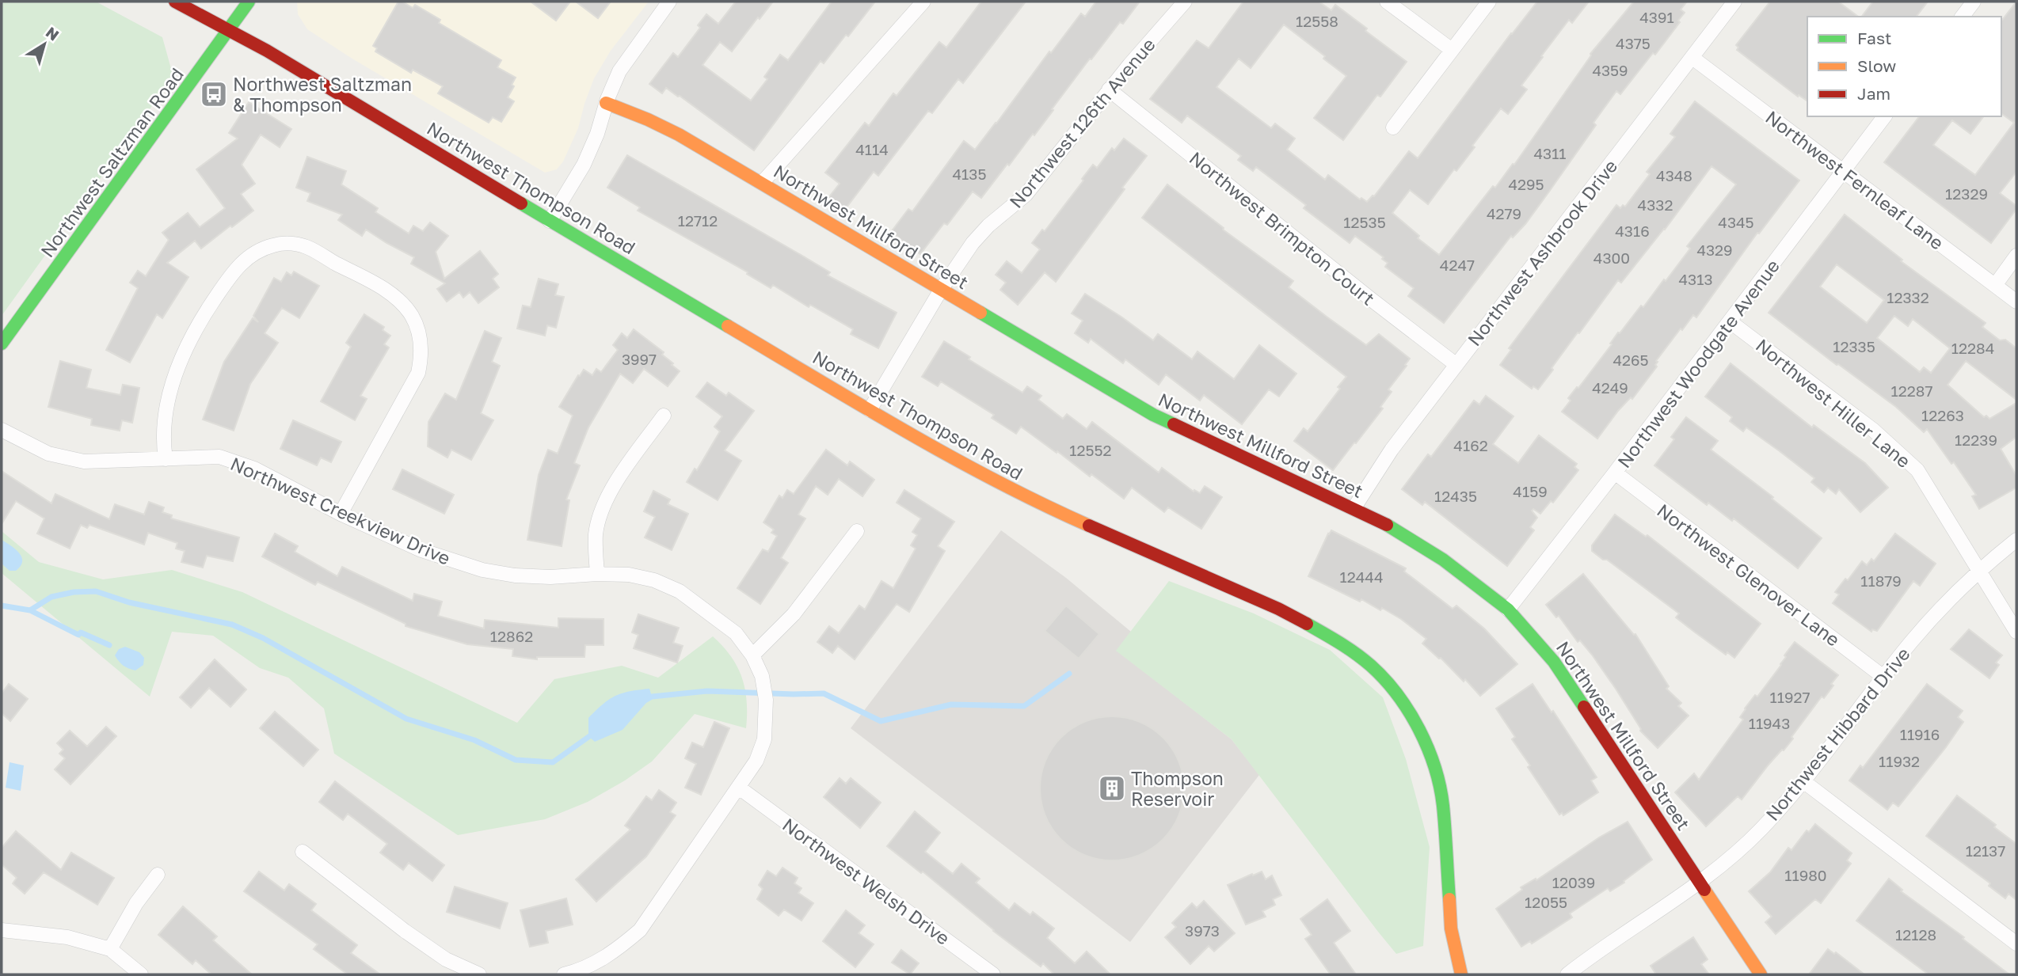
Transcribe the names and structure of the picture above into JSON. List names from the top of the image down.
{
  "streets": {
    "street": [
      "Northwest 126th Avenue",
      "Northwest Saltzman Road",
      "Northwest Fernleaf Lane",
      "Northwest Thompson Road",
      "Northwest Millford Street",
      "Northwest Brimpton Court",
      "Northwest Ashbrook Drive",
      "Northwest Woodgate Avenue",
      "Northwest Hiller Lane",
      "Northwest Creekview Drive",
      "Northwest Glenover Lane",
      "Northwest Hibbard Drive",
      "Northwest Welsh Drive"
    ]
  },
  "crossings": [
    ["Northwest 126th Avenue", "Northwest Thompson Road"],
    ["Northwest 126th Avenue", "Northwest Millford Street"],
    ["Northwest 126th Avenue", "Northwest Brimpton Court"],
    ["Northwest Saltzman Road", "Northwest Thompson Road"],
    ["Northwest Fernleaf Lane", "Northwest Ashbrook Drive"],
    ["Northwest Fernleaf Lane", "Northwest Woodgate Avenue"],
    ["Northwest Millford Street", "Northwest Ashbrook Drive"],
    ["Northwest Millford Street", "Northwest Woodgate Avenue"],
    ["Northwest Millford Street", "Northwest Hibbard Drive"],
    ["Northwest Brimpton Court", "Northwest Ashbrook Drive"],
    ["Northwest Woodgate Avenue", "Northwest Hiller Lane"],
    ["Northwest Woodgate Avenue", "Northwest Glenover Lane"],
    ["Northwest Hiller Lane", "Northwest Hibbard Drive"],
    ["Northwest Creekview Drive", "Northwest Welsh Drive"],
    ["Northwest Glenover Lane", "Northwest Hibbard Drive"]
  ],
  "places": {
    "bus stop": ["Northwest Saltzman & Thompson"],
    "building": ["Thompson Reservoir"]
  },
  "house_numbers": [
    "4391",
    "12558",
    "4375",
    "4359",
    "4114",
    "4311",
    "4135",
    "4348",
    "4295",
    "12329",
    "4332",
    "4279",
    "12712",
    "12535",
    "4345",
    "4316",
    "4329",
    "4300",
    "4247",
    "4313",
    "12332",
    "12335",
    "12284",
    "3997",
    "4265",
    "4249",
    "12287",
    "12263",
    "12239",
    "4162",
    "12552",
    "4159",
    "12435",
    "12444",
    "11879",
    "12862",
    "11927",
    "11943",
    "11916",
    "11932",
    "12137",
    "11980",
    "12039",
    "12055",
    "3973",
    "12128"
  ],
  "legend": ["Fast", "Slow", "Jam"],
  "north": "top right"
}
